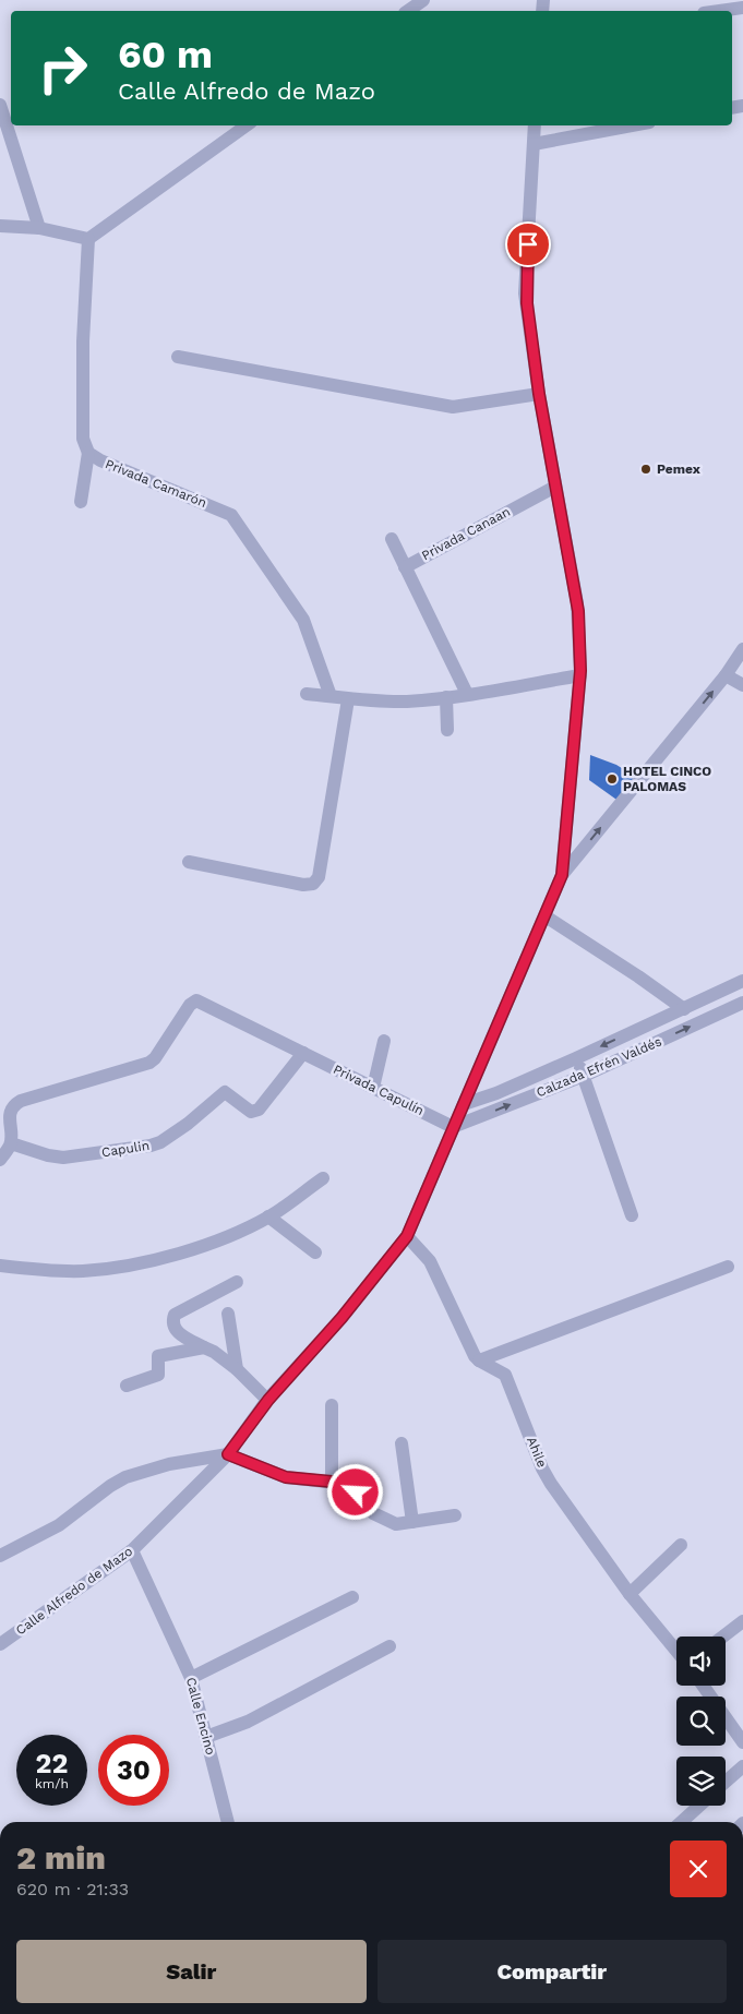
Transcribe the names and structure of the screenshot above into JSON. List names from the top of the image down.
{
  "streets": {
    "street": [
      "Privada Camarón",
      "Privada Canaan",
      "Calzada Efrén Valdés",
      "Privada Capulín",
      "Capulin",
      "Ahile",
      "Calle Alfredo de Mazo",
      "Calle Encino"
    ]
  },
  "crossings": [
    ["Calzada Efrén Valdés", "Privada Capulín"],
    ["Calzada Efrén Valdés", "Calle Alfredo de Mazo"],
    ["Privada Capulín", "Capulin"],
    ["Privada Capulín", "Calle Alfredo de Mazo"],
    ["Calle Alfredo de Mazo", "Calle Encino"]
  ],
  "places": ["Pemex", "HOTEL CINCO PALOMAS"],
  "page": {
    "turn": ["60 m", "Calle Alfredo de Mazo"],
    "speed": "22 km/h",
    "limit": "30",
    "heading": ["2 min", "620 m · 21:33"],
    "buttons": ["Salir", "Compartir"]
  }
}
